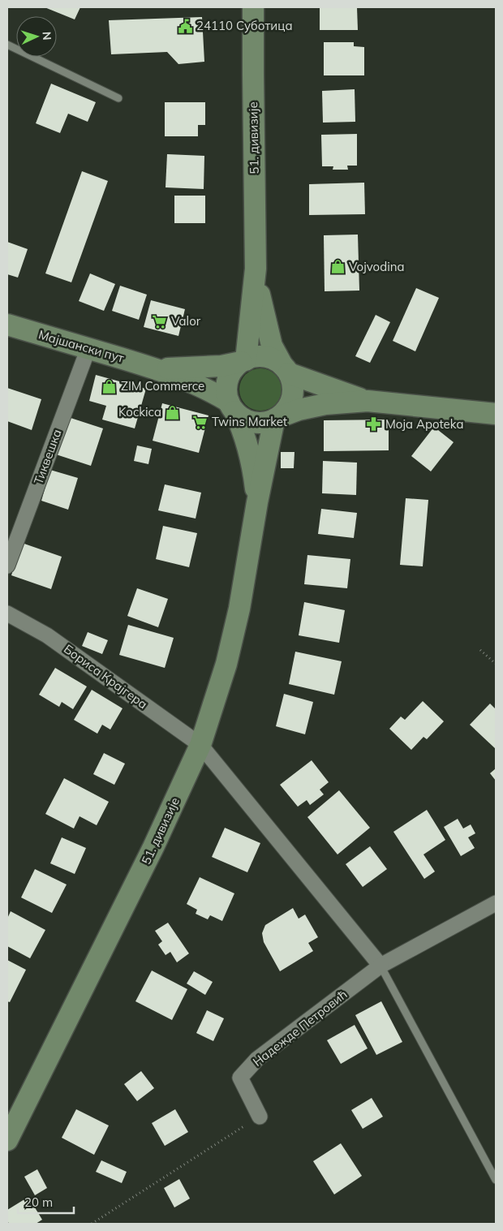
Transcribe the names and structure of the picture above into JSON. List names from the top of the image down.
{
  "streets": {
    "street": [
      "51. дивизије",
      "Мајшански пут",
      "Тиквешка",
      "Бориса Крајгера",
      "Надежде Петровић"
    ]
  },
  "crossings": [
    ["51. дивизије", "Мајшански пут"],
    ["51. дивизије", "Бориса Крајгера"],
    ["Мајшански пут", "Тиквешка"]
  ],
  "places": {
    "public building": ["24110 Суботица"],
    "shop": ["Vojvodina", "ZIM Commerce", "Kockica"],
    "supermarket": ["Valor", "Twins Market"],
    "pharmacy": ["Moja Apoteka"]
  },
  "scale_bar": "20 m",
  "north": "right"
}
